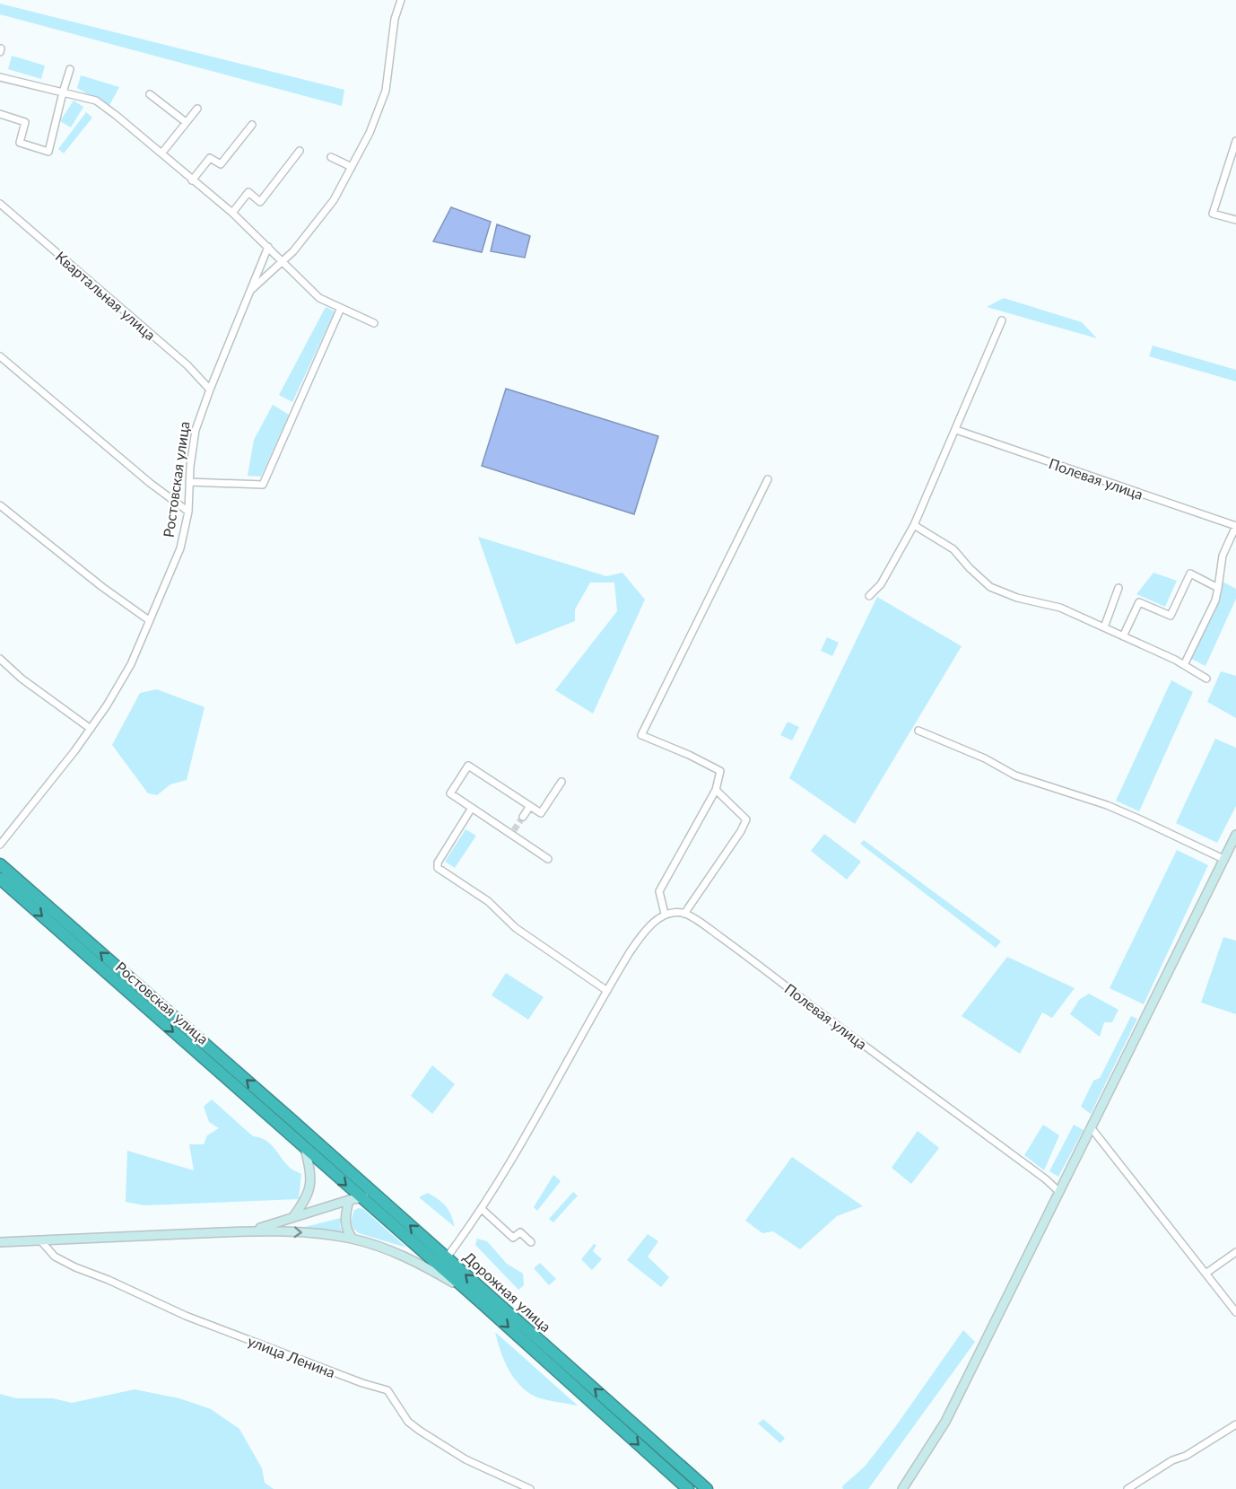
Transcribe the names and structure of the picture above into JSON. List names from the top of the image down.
{
  "streets": {
    "highway": ["Ростовская улица", "Дорожная улица"],
    "street": ["Квартальная улица", "Полевая улица", "улица Ленина"]
  },
  "crossings": [
    ["Квартальная улица", "Ростовская улица"],
    ["Ростовская улица", "Дорожная улица"]
  ]
}
